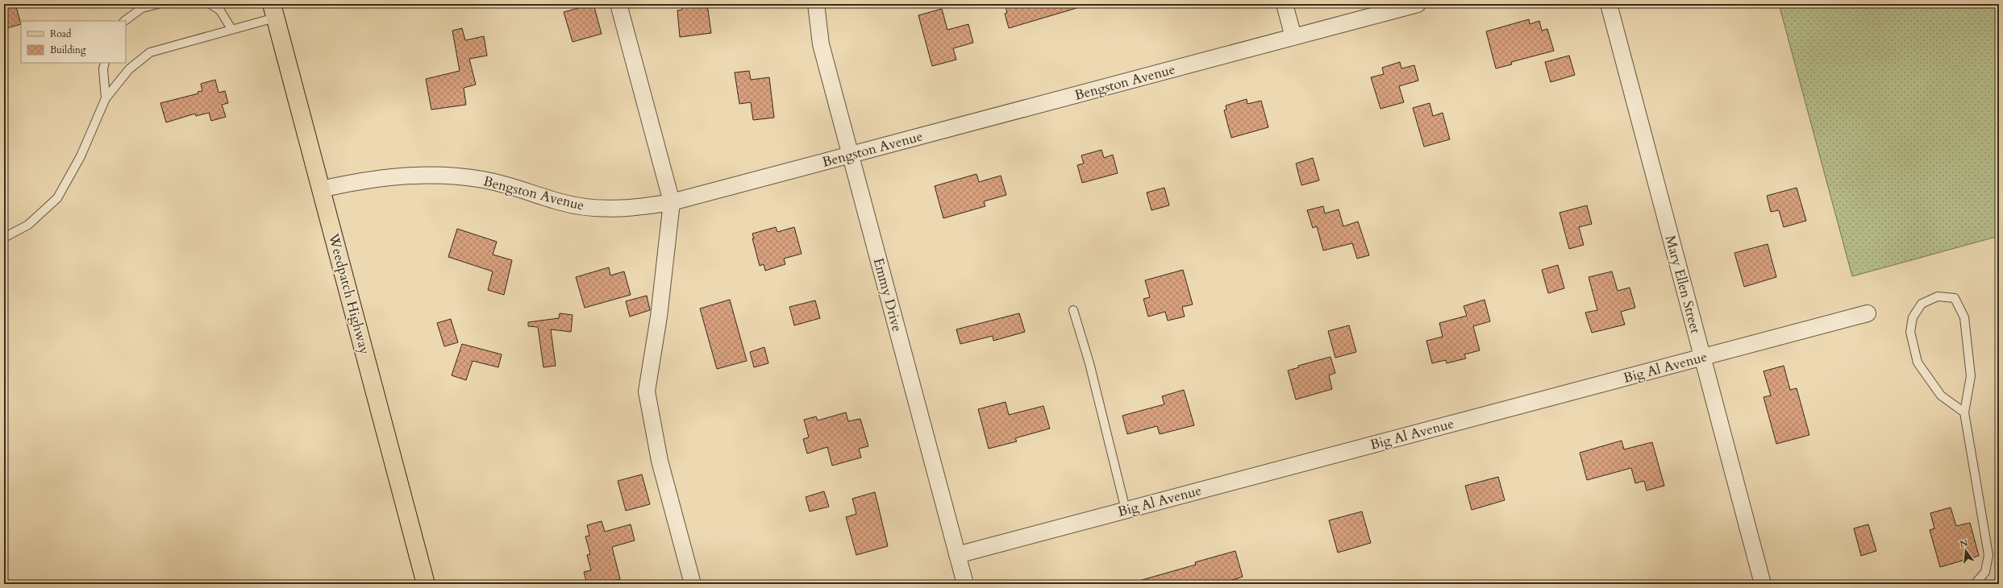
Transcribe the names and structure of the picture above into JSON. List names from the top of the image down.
{
  "streets": {
    "main road": ["Weedpatch Highway"],
    "street": [
      "Bengston Avenue",
      "Mary Ellen Street",
      "Emmy Drive",
      "Big Al Avenue"
    ]
  },
  "crossings": [
    ["Bengston Avenue", "Weedpatch Highway"],
    ["Bengston Avenue", "Emmy Drive"],
    ["Mary Ellen Street", "Big Al Avenue"],
    ["Emmy Drive", "Big Al Avenue"]
  ],
  "legend": ["Road", "Building"],
  "north": "top"
}
